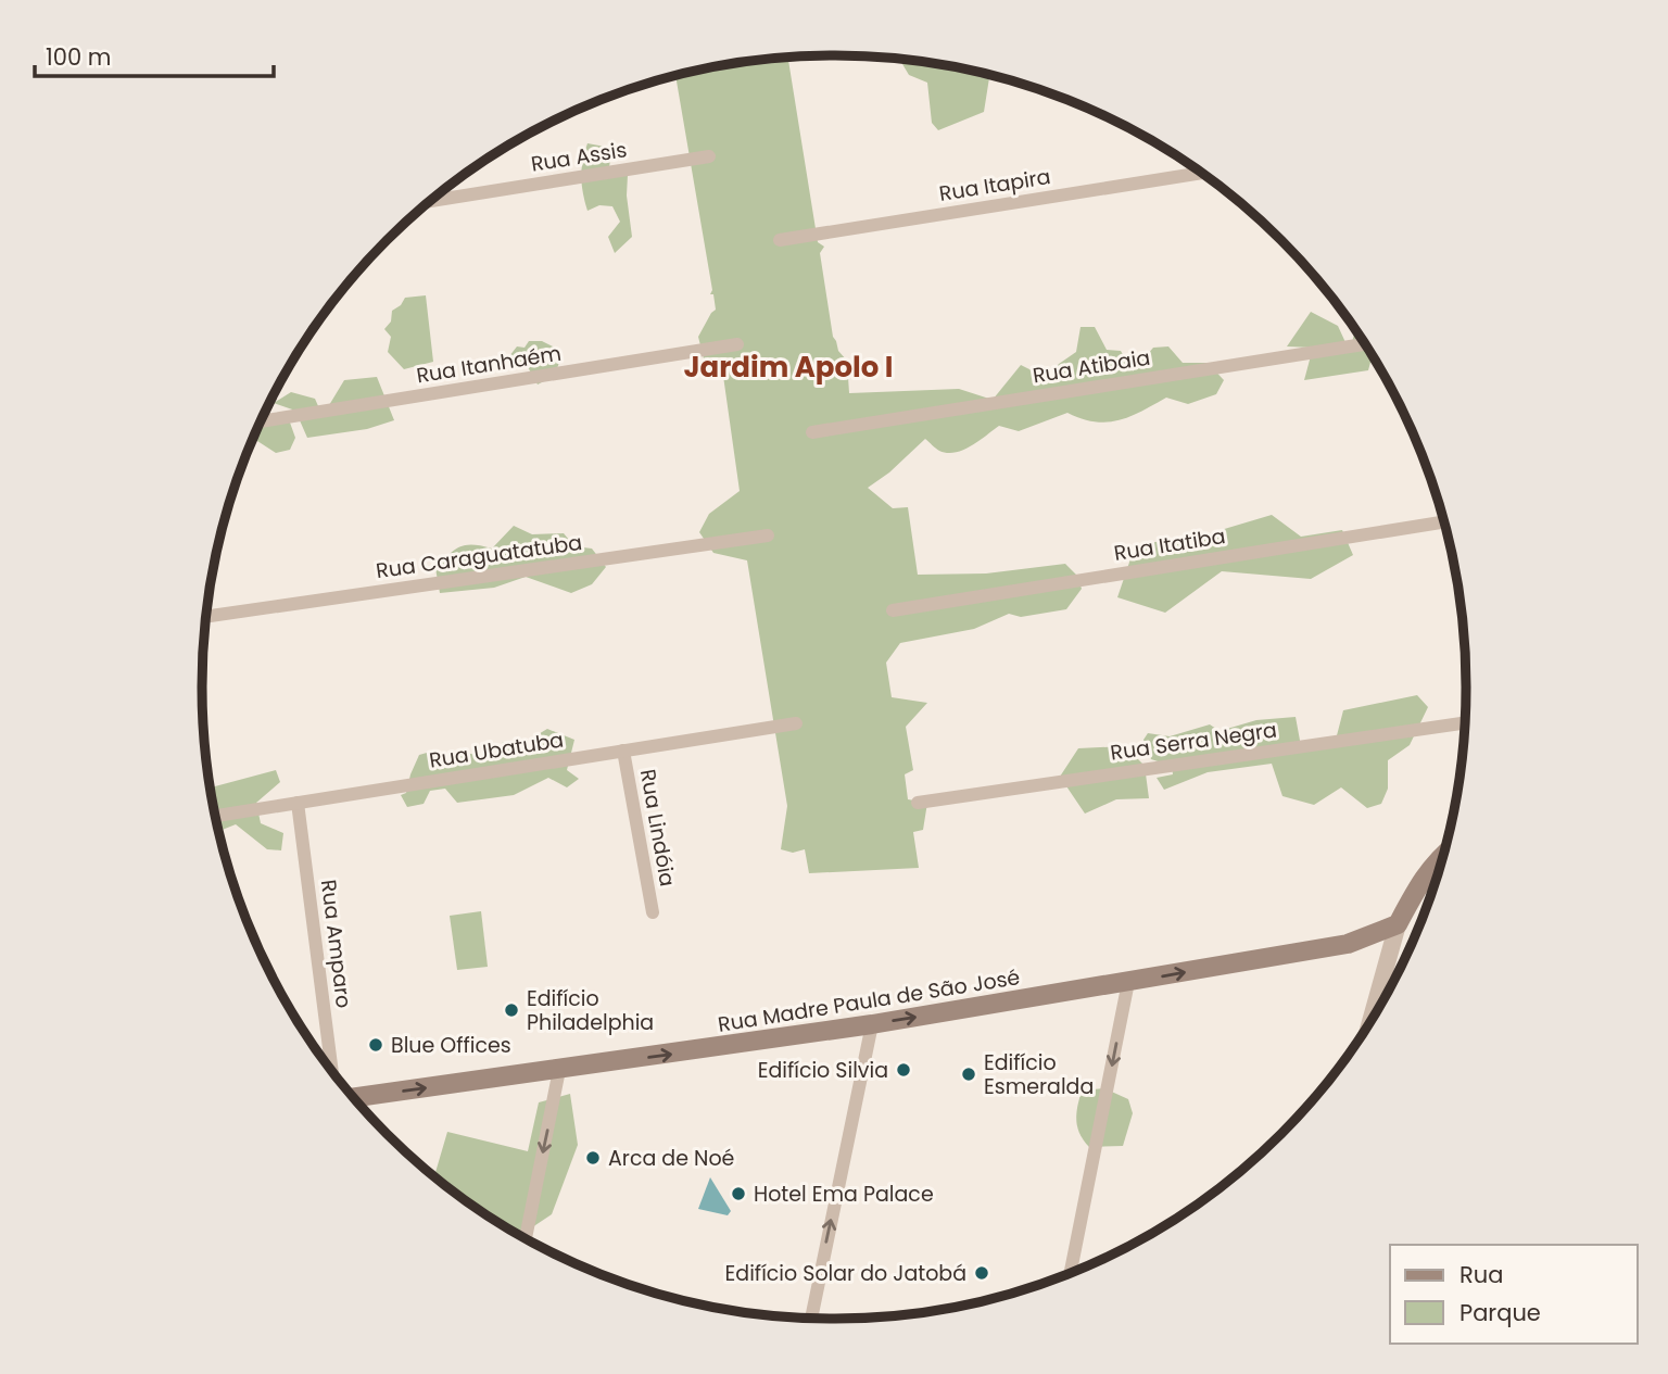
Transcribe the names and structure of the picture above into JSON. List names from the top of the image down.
{
  "streets": {
    "main road": ["Rua Madre Paula de São José"],
    "street": [
      "Rua Assis",
      "Rua Itapira",
      "Rua Itanhaém",
      "Rua Atibaia",
      "Rua Itatiba",
      "Rua Caraguatatuba",
      "Rua Serra Negra",
      "Rua Ubatuba",
      "Rua Lindóia",
      "Rua Amparo"
    ]
  },
  "crossings": [
    ["Rua Ubatuba", "Rua Lindóia"],
    ["Rua Ubatuba", "Rua Amparo"]
  ],
  "one_way": ["Rua Madre Paula de São José"],
  "districts": ["Jardim Apolo I"],
  "places": [
    "Edifício Philadelphia",
    "Blue Offices",
    "Edifício Silvia",
    "Edifício Esmeralda",
    "Arca de Noé",
    "Hotel Ema Palace",
    "Edifício Solar do Jatobá"
  ],
  "legend": ["Rua", "Parque"],
  "scale_bar": "100 m"
}
